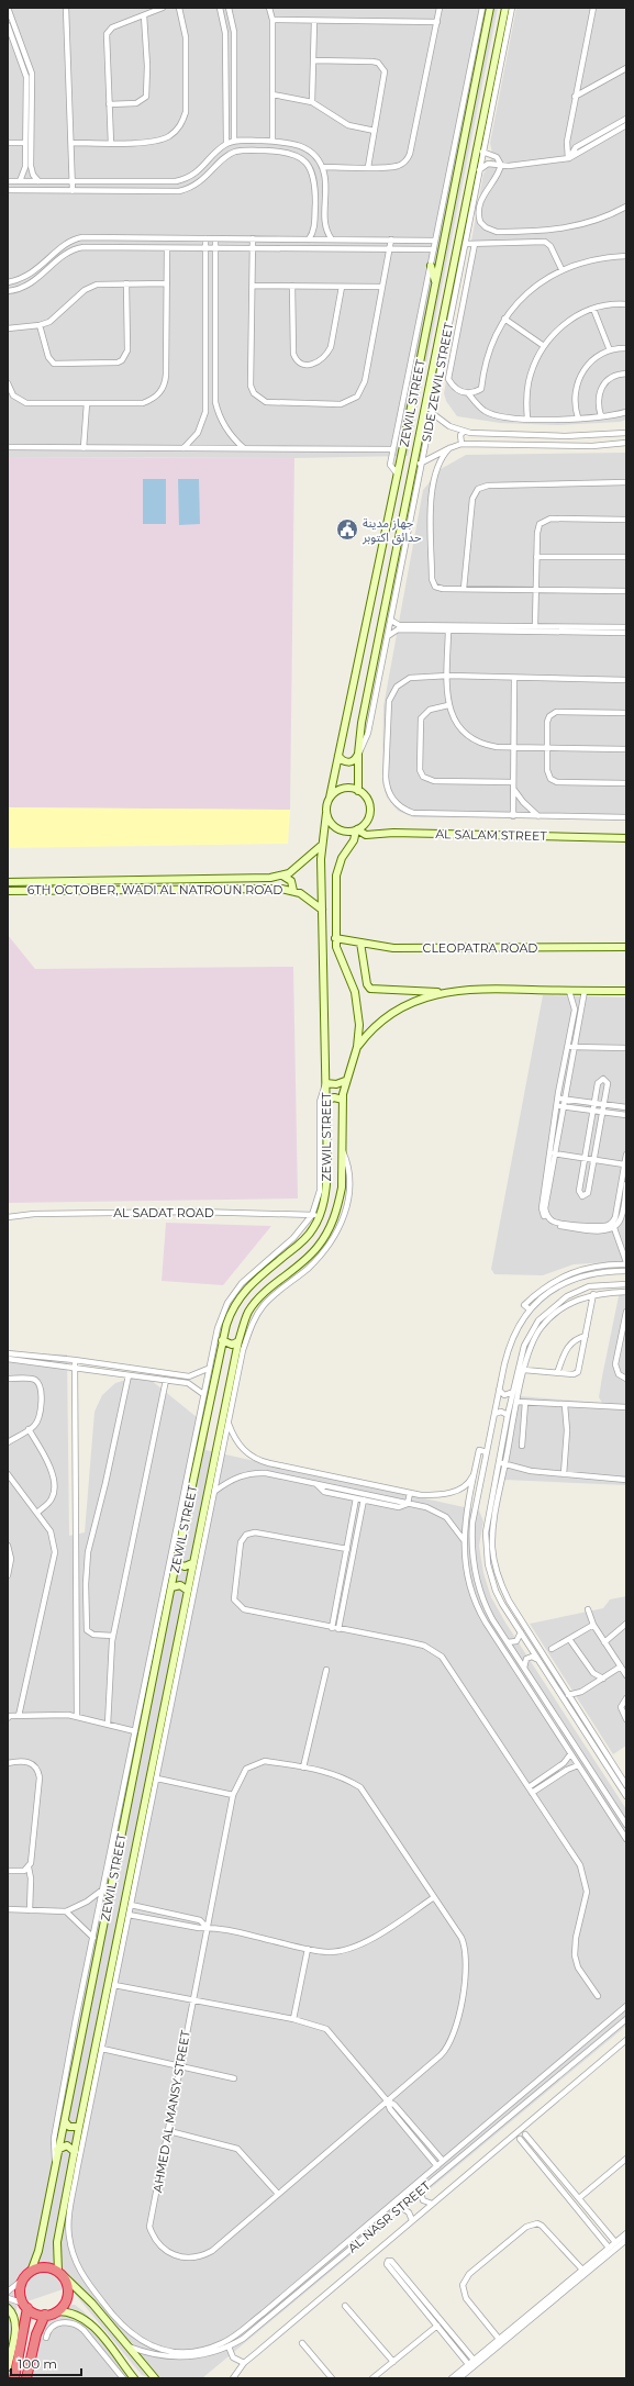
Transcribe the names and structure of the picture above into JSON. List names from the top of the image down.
{
  "streets": {
    "main road": [
      "ZEWIL STREET",
      "AL SALAM STREET",
      "6TH OCTOBER, WADI AL NATROUN ROAD",
      "CLEOPATRA ROAD"
    ],
    "street": [
      "SIDE ZEWIL STREET",
      "AL SADAT ROAD",
      "AHMED AL MANSY STREET",
      "AL NASR STREET"
    ]
  },
  "crossings": [
    ["SIDE ZEWIL STREET", "ZEWIL STREET"],
    ["ZEWIL STREET", "AL SALAM STREET"],
    ["ZEWIL STREET", "6TH OCTOBER, WADI AL NATROUN ROAD"],
    ["ZEWIL STREET", "CLEOPATRA ROAD"],
    ["ZEWIL STREET", "AL SADAT ROAD"]
  ],
  "places": {
    "public building": ["جهاز مدينة حدائق اكتوبر"]
  },
  "scale_bar": "100 m"
}
